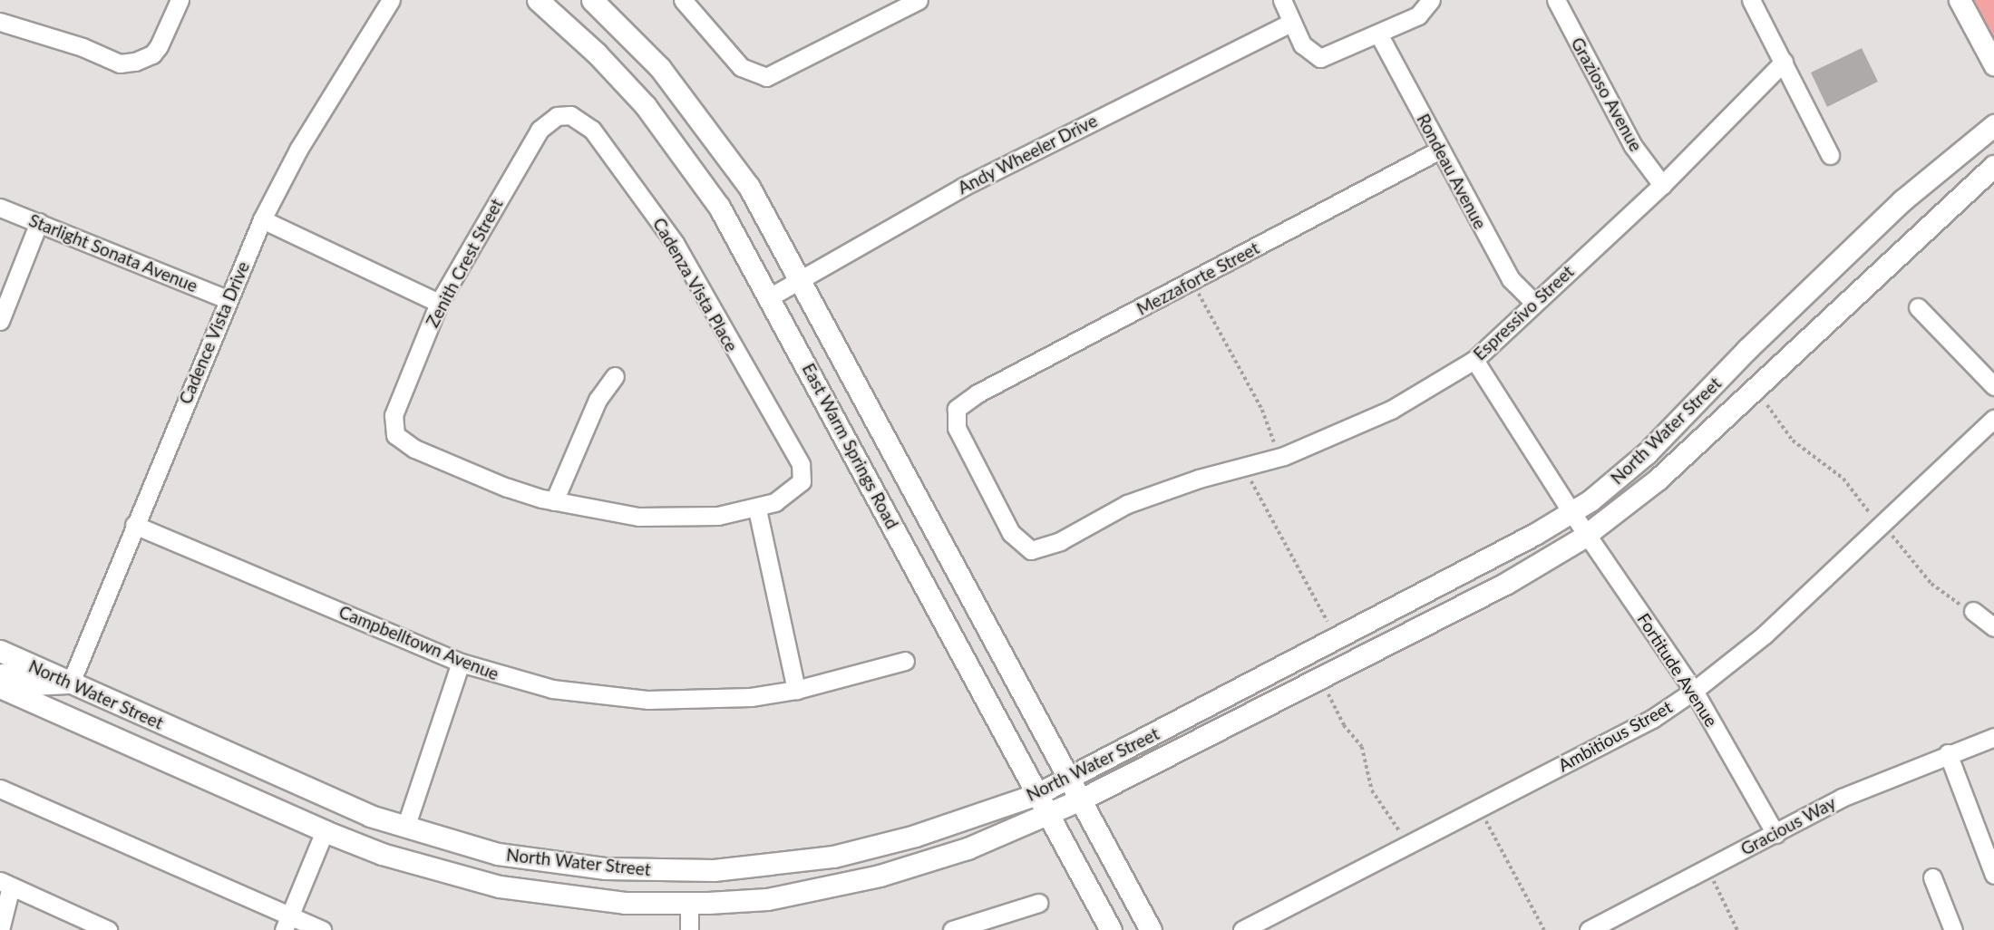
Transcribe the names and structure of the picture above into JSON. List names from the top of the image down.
{
  "streets": {
    "main road": ["North Water Street", "East Warm Springs Road"],
    "street": [
      "Grazioso Avenue",
      "Andy Wheeler Drive",
      "Rondeau Avenue",
      "Starlight Sonata Avenue",
      "Zenith Crest Street",
      "Mezzaforte Street",
      "Cadenza Vista Place",
      "Espressivo Street",
      "Cadence Vista Drive",
      "Campbelltown Avenue",
      "Fortitude Avenue",
      "Ambitious Street",
      "Gracious Way"
    ]
  },
  "crossings": [
    ["Grazioso Avenue", "Espressivo Street"],
    ["Andy Wheeler Drive", "East Warm Springs Road"],
    ["Rondeau Avenue", "Mezzaforte Street"],
    ["Rondeau Avenue", "Espressivo Street"],
    ["Starlight Sonata Avenue", "Cadence Vista Drive"],
    ["Zenith Crest Street", "Cadenza Vista Place"],
    ["Mezzaforte Street", "Espressivo Street"],
    ["Espressivo Street", "Fortitude Avenue"],
    ["Cadence Vista Drive", "North Water Street"],
    ["Cadence Vista Drive", "Campbelltown Avenue"],
    ["North Water Street", "East Warm Springs Road"],
    ["North Water Street", "Fortitude Avenue"],
    ["Fortitude Avenue", "Ambitious Street"],
    ["Fortitude Avenue", "Gracious Way"]
  ]
}
